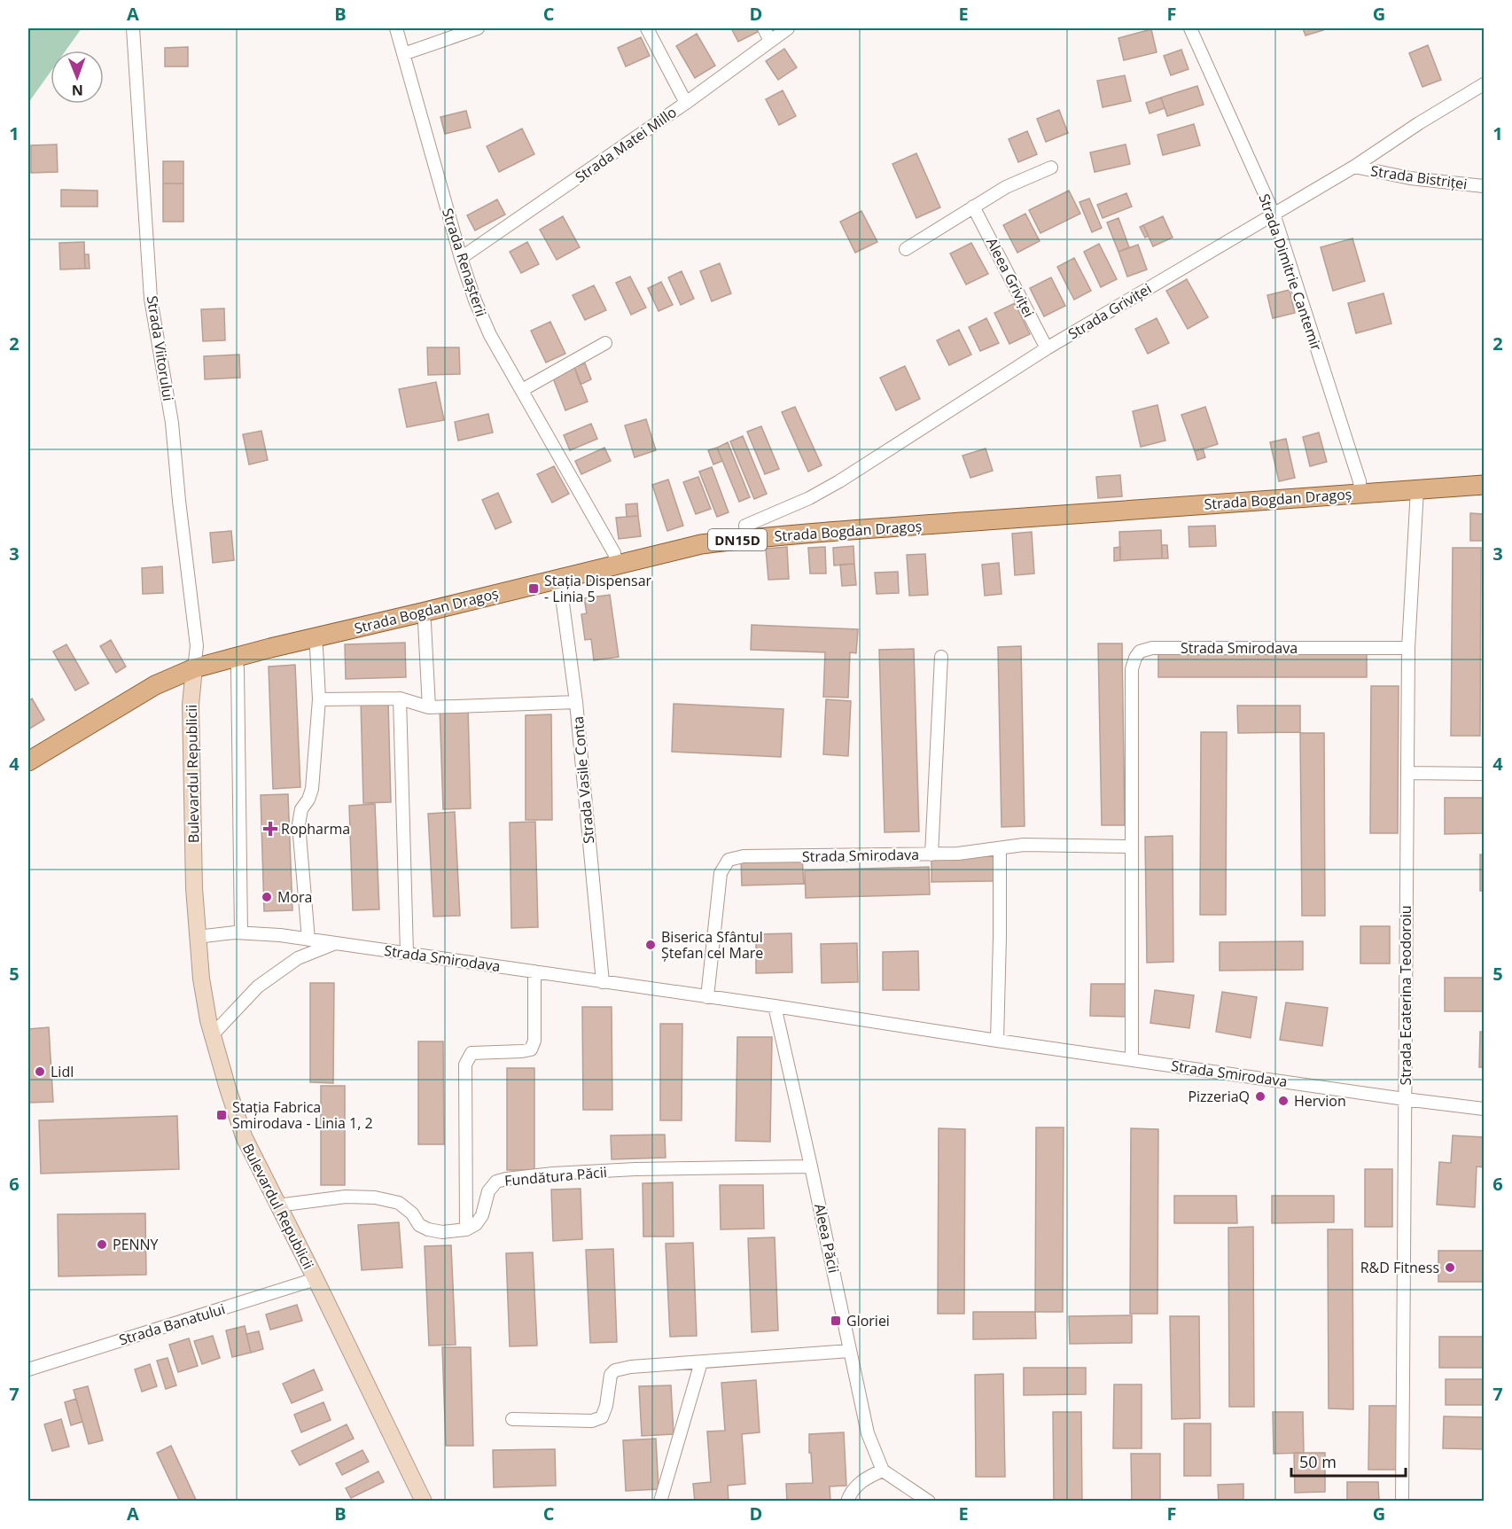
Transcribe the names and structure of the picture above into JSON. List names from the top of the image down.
{
  "streets": {
    "main road": ["Strada Bogdan Dragoș", "DN15D", "Bulevardul Republicii"],
    "street": [
      "Strada Matei Millo",
      "Strada Bistriței",
      "Strada Renașterii",
      "Strada Dimitrie Cantemir",
      "Aleea Griviței",
      "Strada Griviței",
      "Strada Viitorului",
      "Strada Smirodava",
      "Strada Vasile Conta",
      "Strada Ecaterina Teodoroiu",
      "Fundătura Păcii",
      "Aleea Păcii",
      "Strada Banatului"
    ]
  },
  "crossings": [
    ["Strada Matei Millo", "Strada Renașterii"],
    ["Strada Bistriței", "Strada Griviței"],
    ["Strada Renașterii", "Strada Bogdan Dragoș"],
    ["Strada Dimitrie Cantemir", "Strada Griviței"],
    ["Strada Dimitrie Cantemir", "Strada Bogdan Dragoș"],
    ["Aleea Griviței", "Strada Griviței"],
    ["Strada Griviței", "Strada Bogdan Dragoș"],
    ["Strada Viitorului", "Strada Bogdan Dragoș"],
    ["Strada Viitorului", "Bulevardul Republicii"],
    ["Strada Bogdan Dragoș", "Bulevardul Republicii"],
    ["Strada Bogdan Dragoș", "Strada Vasile Conta"],
    ["Strada Bogdan Dragoș", "Strada Ecaterina Teodoroiu"],
    ["Strada Smirodava", "Bulevardul Republicii"],
    ["Strada Smirodava", "Strada Vasile Conta"],
    ["Strada Smirodava", "Strada Ecaterina Teodoroiu"],
    ["Strada Smirodava", "Aleea Păcii"],
    ["Bulevardul Republicii", "Strada Banatului"],
    ["Fundătura Păcii", "Aleea Păcii"]
  ],
  "places": {
    "transit": ["Stația Dispensar - Linia 5", "Stația Fabrica Smirodava - Linia 1, 2", "Gloriei"],
    "health": ["Ropharma"],
    "other": [
      "Mora",
      "Biserica Sfântul Ștefan cel Mare",
      "Lidl",
      "PizzeriaQ",
      "Hervion",
      "PENNY",
      "R&D Fitness"
    ]
  },
  "scale_bar": "50 m",
  "north": "bottom",
  "grid": {
    "columns": [
      "A",
      "B",
      "C",
      "D",
      "E",
      "F",
      "G"
    ],
    "rows": [
      "1",
      "2",
      "3",
      "4",
      "5",
      "6",
      "7"
    ]
  }
}
